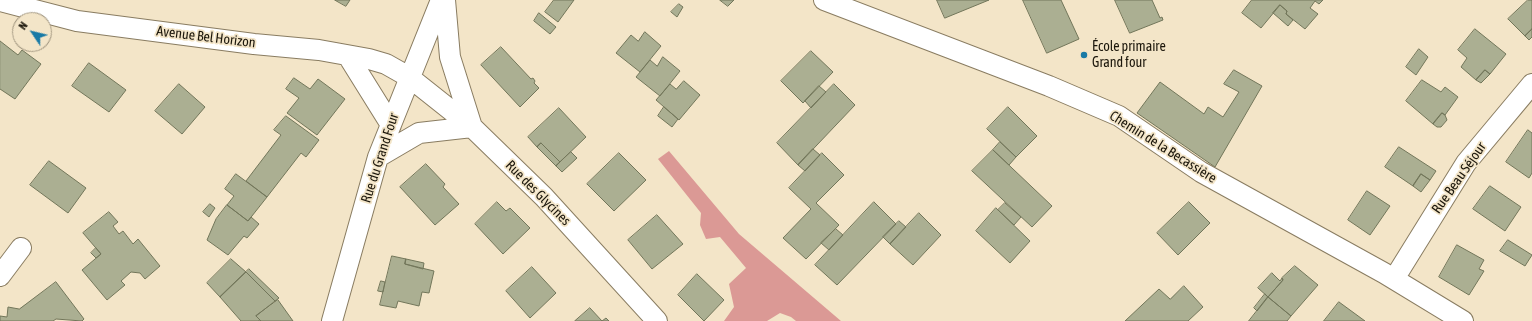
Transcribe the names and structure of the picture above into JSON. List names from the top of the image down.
{
  "streets": {
    "street": [
      "Avenue Bel Horizon",
      "Chemin de la Becassière",
      "Rue du Grand Four",
      "Rue Beau Séjour",
      "Rue des Glycines"
    ]
  },
  "crossings": [
    ["Avenue Bel Horizon", "Rue du Grand Four"],
    ["Avenue Bel Horizon", "Rue des Glycines"],
    ["Chemin de la Becassière", "Rue Beau Séjour"],
    ["Rue du Grand Four", "Rue des Glycines"]
  ],
  "places": ["École primaire Grand four"],
  "north": "top left"
}
